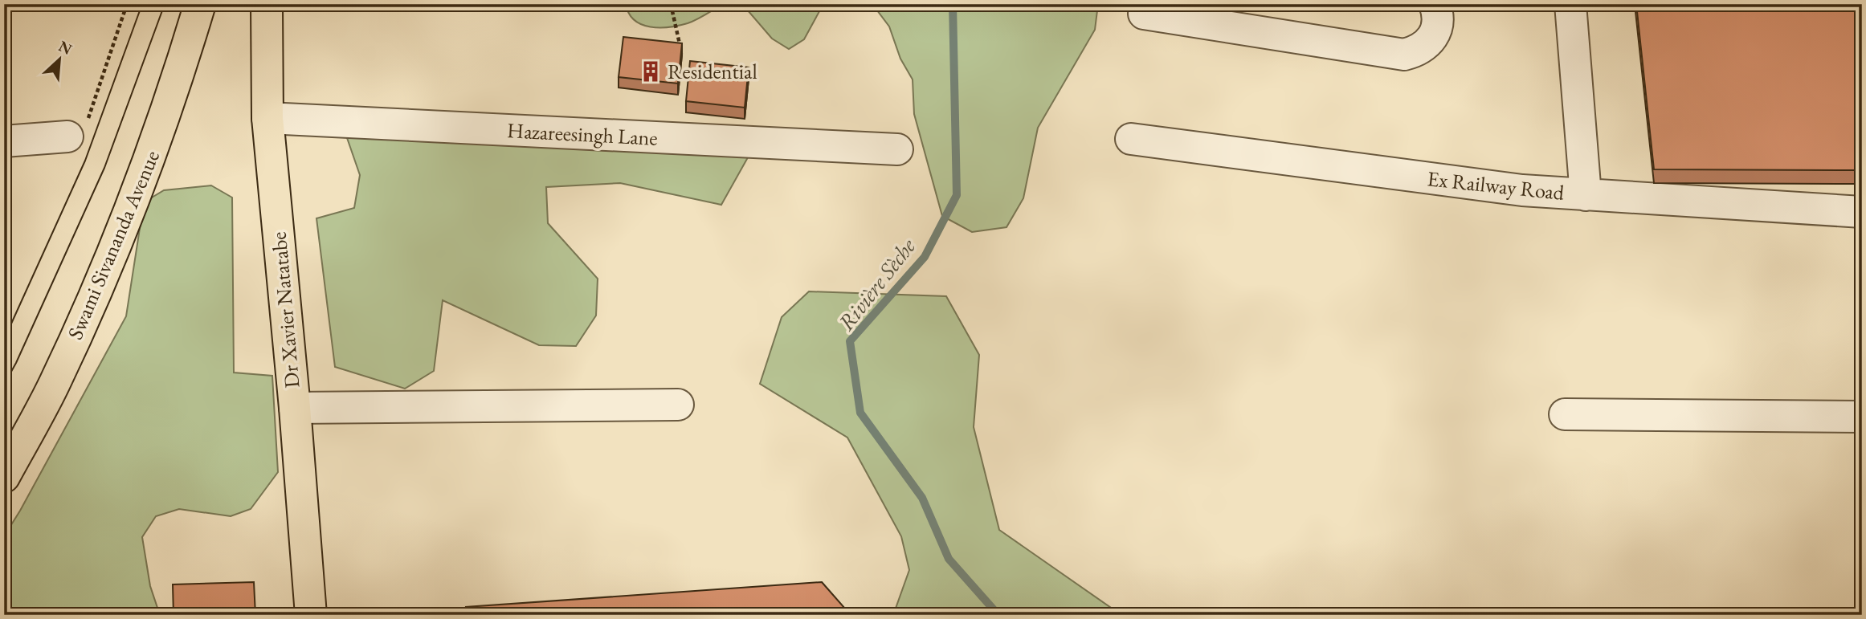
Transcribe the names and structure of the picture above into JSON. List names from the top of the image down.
{
  "streets": {
    "main road": ["Swami Sivananda Avenue", "Dr Xavier Natatabe"],
    "street": ["Hazareesingh Lane", "Ex Railway Road"]
  },
  "crossings": [
    ["Hazareesingh Lane", "Dr Xavier Natatabe"]
  ],
  "water": ["Rivière Sèche"],
  "places": {
    "building": ["Residential"]
  },
  "north": "top right"
}
